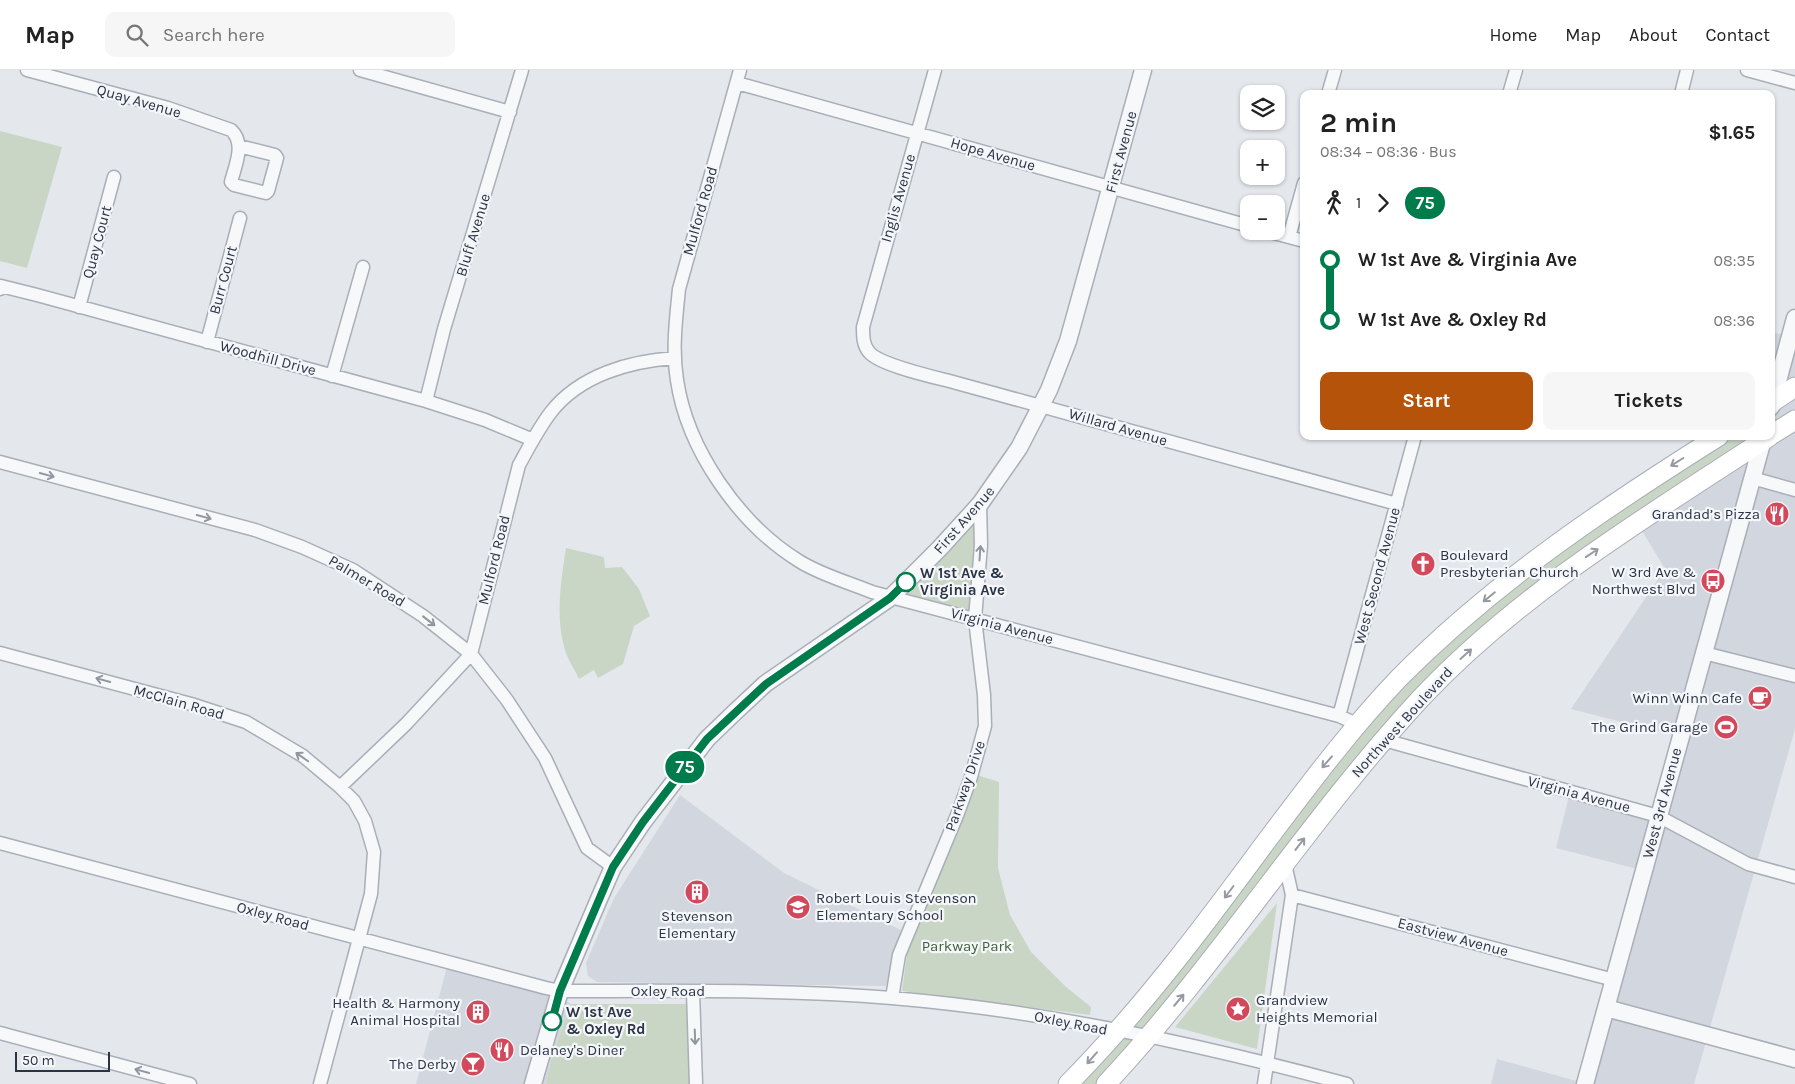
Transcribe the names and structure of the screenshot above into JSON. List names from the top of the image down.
{
  "streets": {
    "main road": ["Northwest Boulevard"],
    "street": [
      "Quay Avenue",
      "First Avenue",
      "Hope Avenue",
      "Inglis Avenue",
      "Mulford Road",
      "Bluff Avenue",
      "Quay Court",
      "Burr Court",
      "Woodhill Drive",
      "Willard Avenue",
      "West Second Avenue",
      "Palmer Road",
      "Virginia Avenue",
      "McClain Road",
      "Parkway Drive",
      "West 3rd Avenue",
      "Oxley Road",
      "Eastview Avenue"
    ]
  },
  "crossings": [
    ["First Avenue", "Hope Avenue"],
    ["First Avenue", "Willard Avenue"],
    ["First Avenue", "Palmer Road"],
    ["First Avenue", "Virginia Avenue"],
    ["First Avenue", "Parkway Drive"],
    ["First Avenue", "Oxley Road"],
    ["Hope Avenue", "Inglis Avenue"],
    ["Hope Avenue", "Mulford Road"],
    ["Inglis Avenue", "Willard Avenue"],
    ["Mulford Road", "Woodhill Drive"],
    ["Mulford Road", "Palmer Road"],
    ["Mulford Road", "Virginia Avenue"],
    ["Mulford Road", "McClain Road"],
    ["Bluff Avenue", "Woodhill Drive"],
    ["Quay Court", "Woodhill Drive"],
    ["Burr Court", "Woodhill Drive"],
    ["Willard Avenue", "West Second Avenue"],
    ["West Second Avenue", "Virginia Avenue"],
    ["Virginia Avenue", "Northwest Boulevard"],
    ["Virginia Avenue", "Parkway Drive"],
    ["Virginia Avenue", "West 3rd Avenue"],
    ["Northwest Boulevard", "Oxley Road"],
    ["Parkway Drive", "Oxley Road"],
    ["West 3rd Avenue", "Eastview Avenue"]
  ],
  "one_way": ["Palmer Road", "McClain Road"],
  "parks": ["Parkway Park"],
  "places": {
    "restaurant": ["Grandad’s Pizza", "Delaney's Diner"],
    "church": ["Boulevard Presbyterian Church"],
    "bus stop": ["W 3rd Ave & Northwest Blvd"],
    "other": ["W 1st Ave & Virginia Ave", "W 1st Ave & Oxley Rd"],
    "cafe": ["Winn Winn Cafe"],
    "sports": ["The Grind Garage"],
    "building": ["Stevenson Elementary", "Health & Harmony Animal Hospital"],
    "school or university": ["Robert Louis Stevenson Elementary School"],
    "place": ["Grandview Heights Memorial"],
    "bar": ["The Derby"]
  },
  "lines": ["bus line 75"],
  "scale_bar": "50 m",
  "page": {
    "header": "Map",
    "search": "Search here",
    "nav": [
      "Home",
      "Map",
      "About",
      "Contact"
    ],
    "on_map": "75",
    "map_buttons": ["+", "−"],
    "heading": ["2 min", "08:34 – 08:36 · Bus", "$1.65"],
    "legs": ["1", "75"],
    "list": [
      {
        "name": "W 1st Ave & Virginia Ave",
        "value": "08:35"
      },
      {
        "name": "W 1st Ave & Oxley Rd",
        "value": "08:36"
      }
    ],
    "buttons": ["Start", "Tickets"],
    "scale": "50 m"
  }
}
